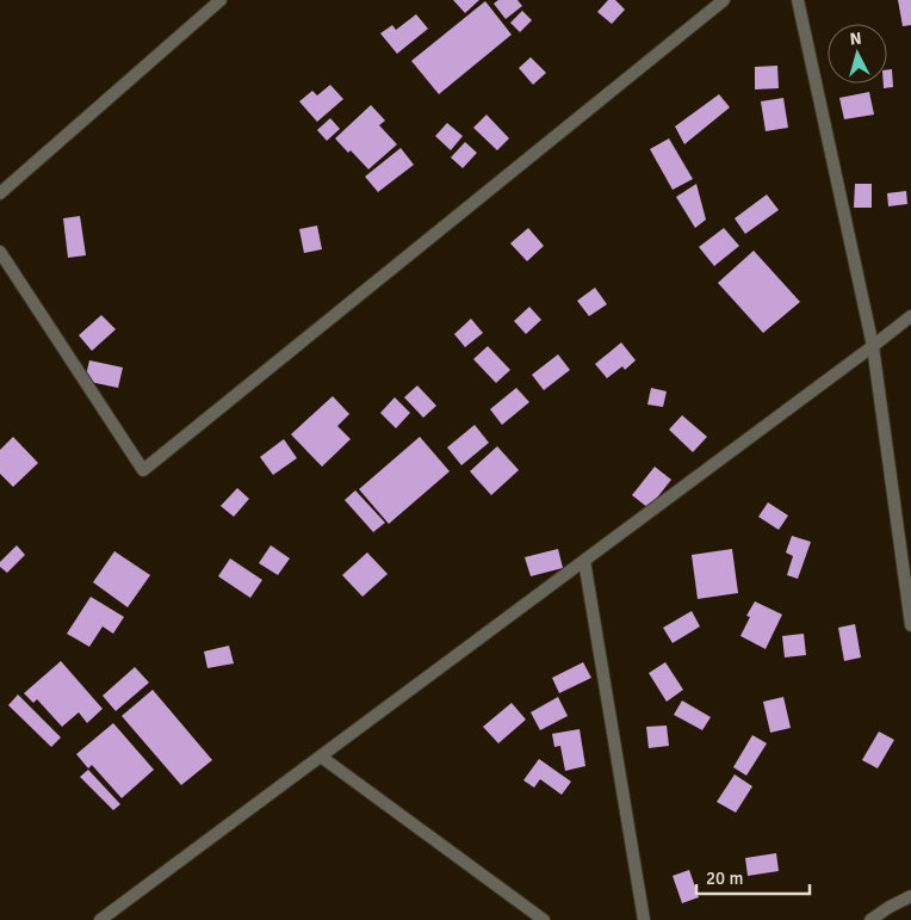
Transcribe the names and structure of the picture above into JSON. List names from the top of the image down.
{
  "scale_bar": "20 m",
  "north": "top"
}
